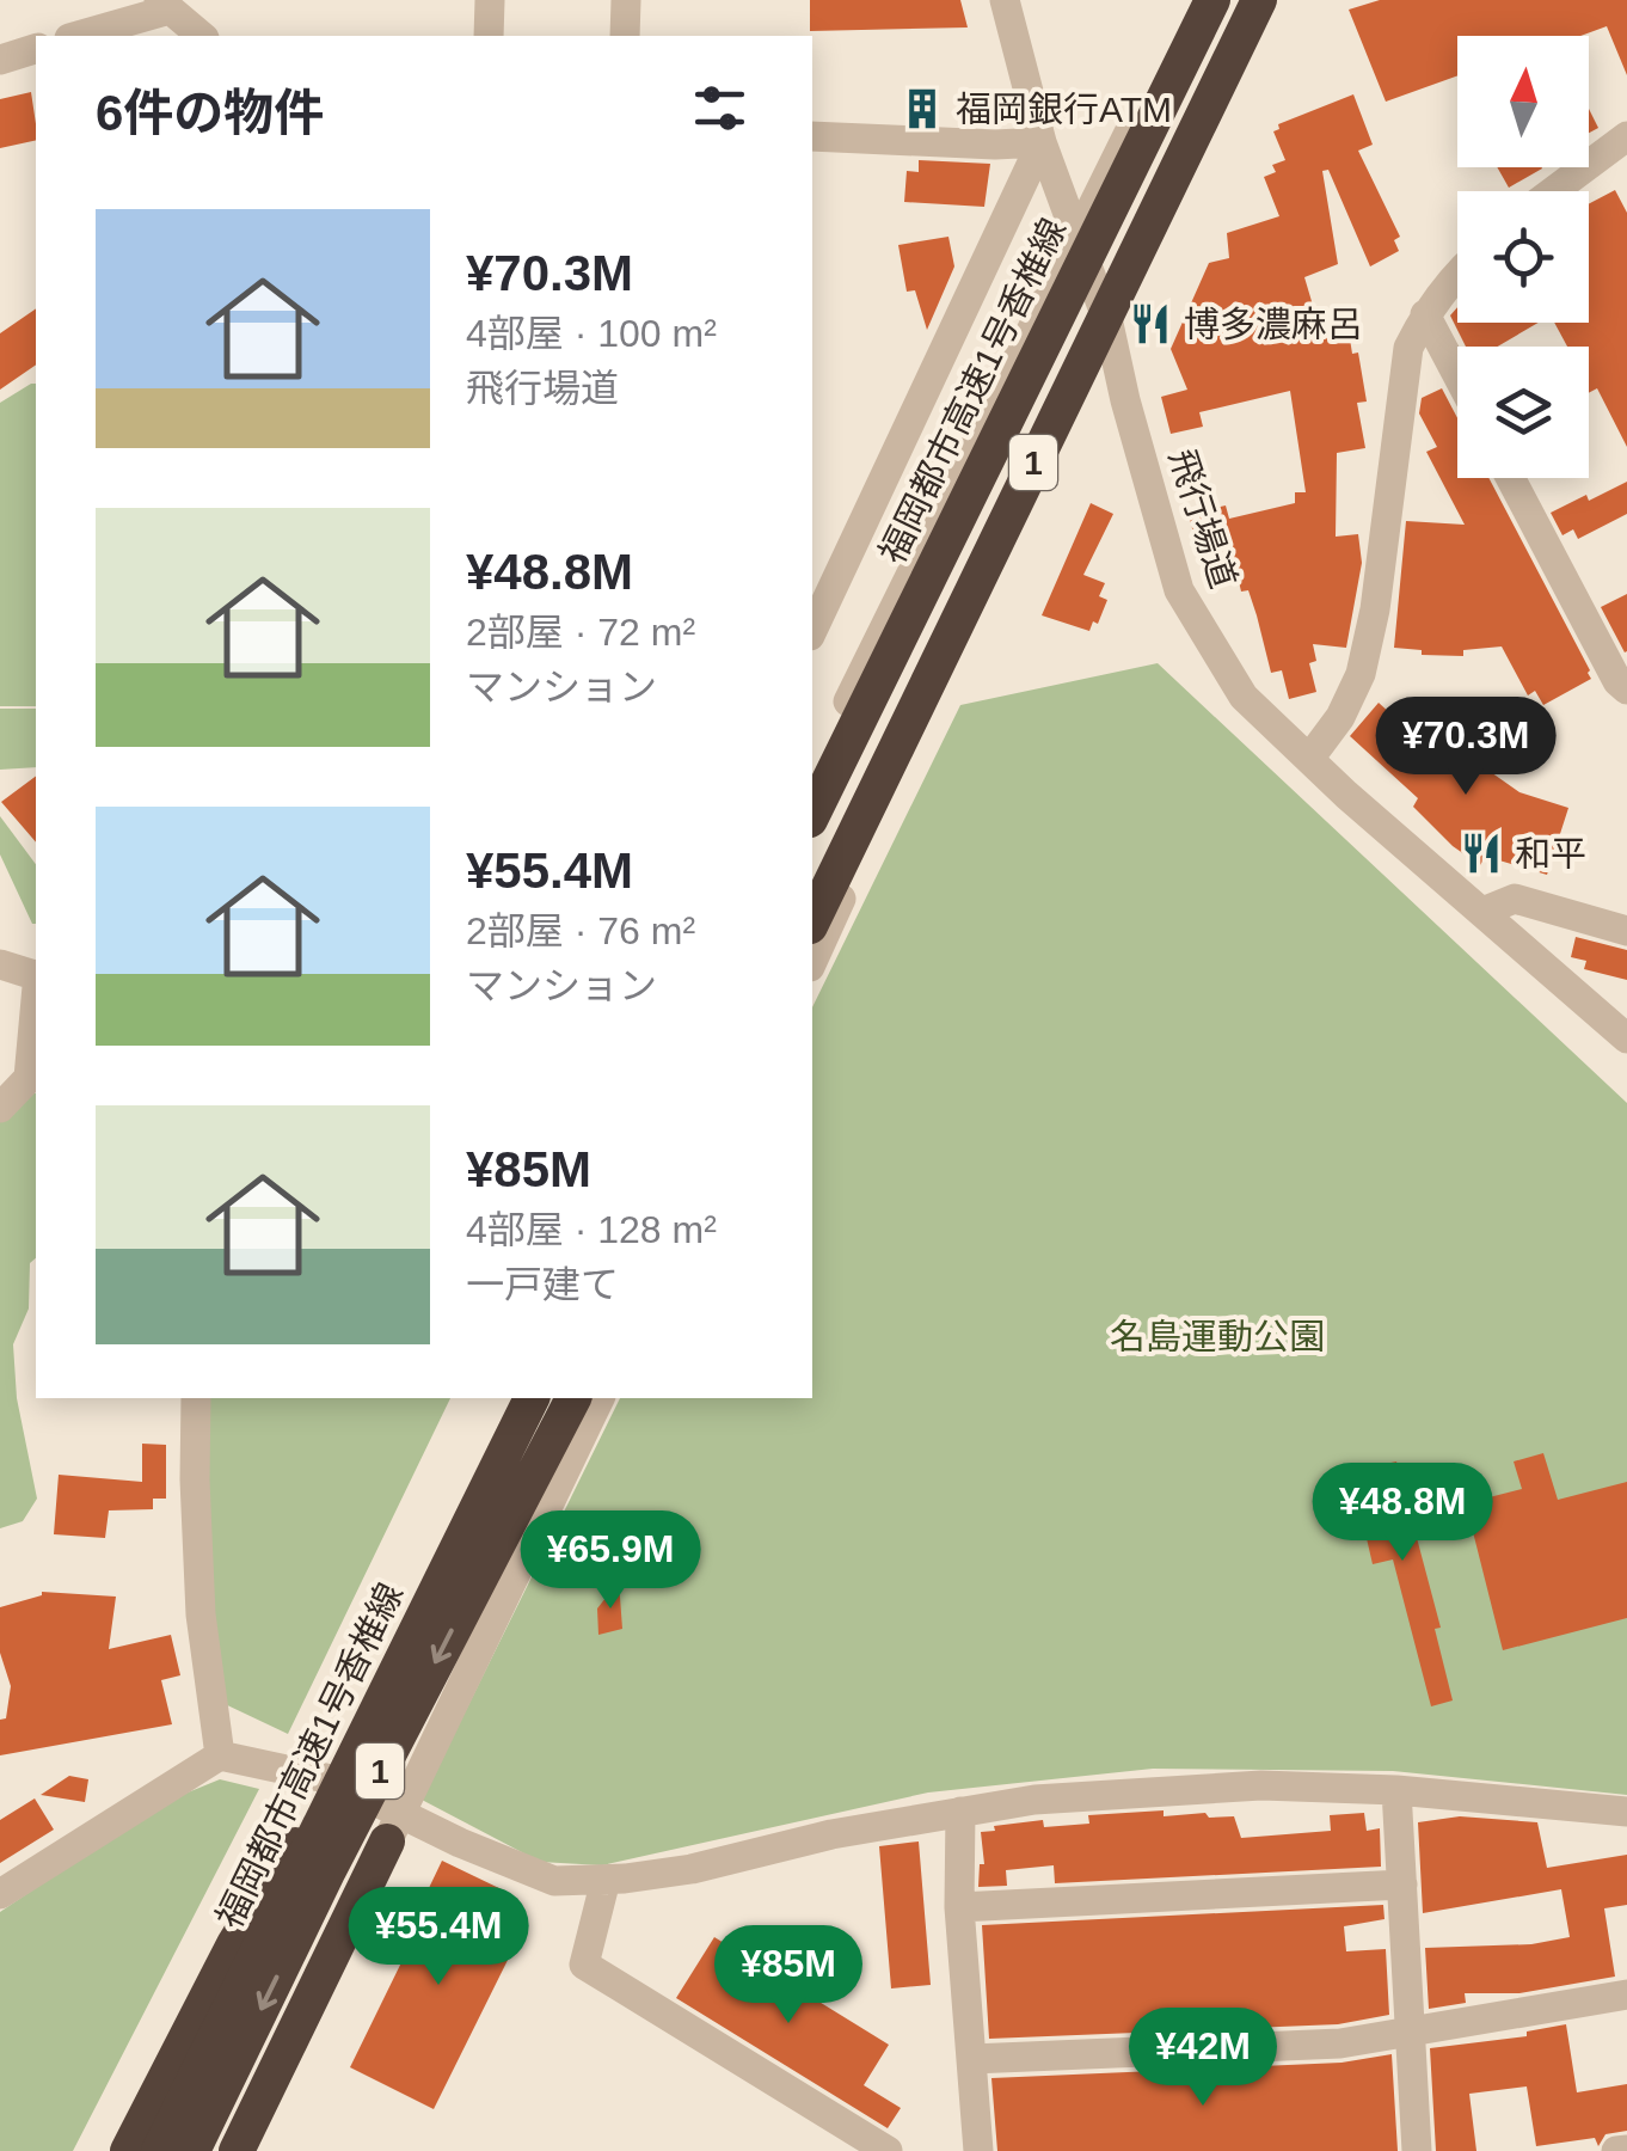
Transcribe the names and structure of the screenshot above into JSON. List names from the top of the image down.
{
  "streets": {
    "highway": ["福岡都市高速1号香椎線", "1"],
    "street": ["飛行場道"]
  },
  "parks": ["名島運動公園"],
  "places": {
    "building": ["福岡銀行ATM"],
    "restaurant": ["博多濃麻呂", "和平"]
  },
  "north": "top",
  "page": {
    "heading": "6件の物件",
    "list": [
      {
        "name": "¥70.3M",
        "note": "4部屋 · 100 m² · 飛行場道"
      },
      {
        "name": "¥48.8M",
        "note": "2部屋 · 72 m² · マンション"
      },
      {
        "name": "¥55.4M",
        "note": "2部屋 · 76 m² · マンション"
      },
      {
        "name": "¥85M",
        "note": "4部屋 · 128 m² · 一戸建て"
      }
    ],
    "price": [
      "¥70.3M",
      "¥48.8M",
      "¥65.9M",
      "¥55.4M",
      "¥85M",
      "¥42M"
    ]
  }
}
